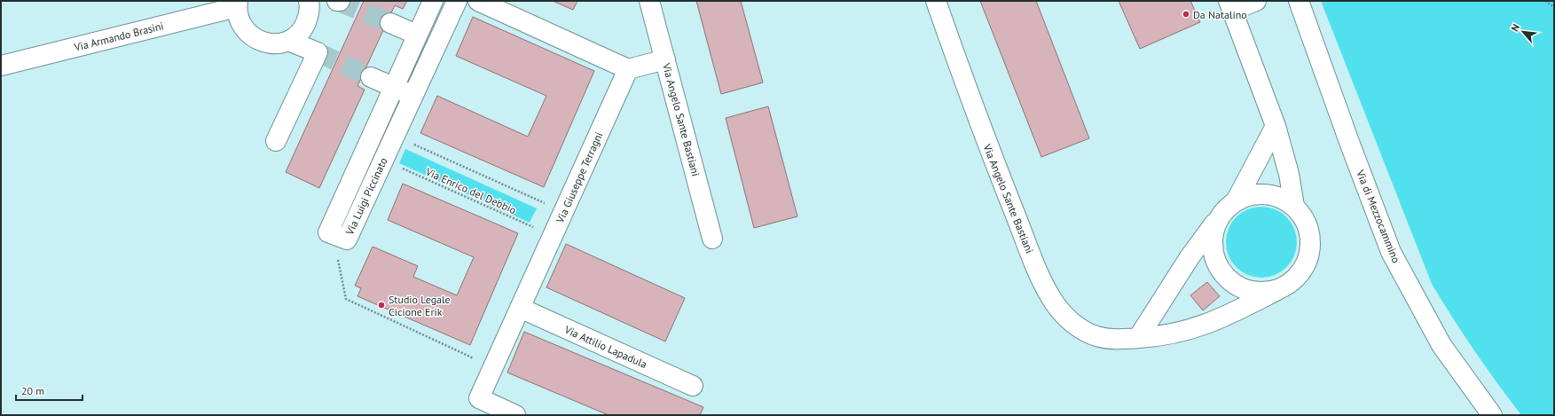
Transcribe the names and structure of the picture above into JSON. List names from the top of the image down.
{
  "streets": {
    "street": [
      "Via Armando Brasini",
      "Via Angelo Sante Bastiani",
      "Via Giuseppe Terragni",
      "Via Luigi Piccinato",
      "Via di Mezzocammino",
      "Via Attilio Lapadula"
    ],
    "path": ["Via Enrico del Debbio"]
  },
  "crossings": [
    ["Via Giuseppe Terragni", "Via Enrico del Debbio"],
    ["Via Giuseppe Terragni", "Via Attilio Lapadula"],
    ["Via Enrico del Debbio", "Via Luigi Piccinato"]
  ],
  "places": ["Da Natalino", "Studio Legale Cicione Erik"],
  "scale_bar": "20 m",
  "north": "top left"
}
